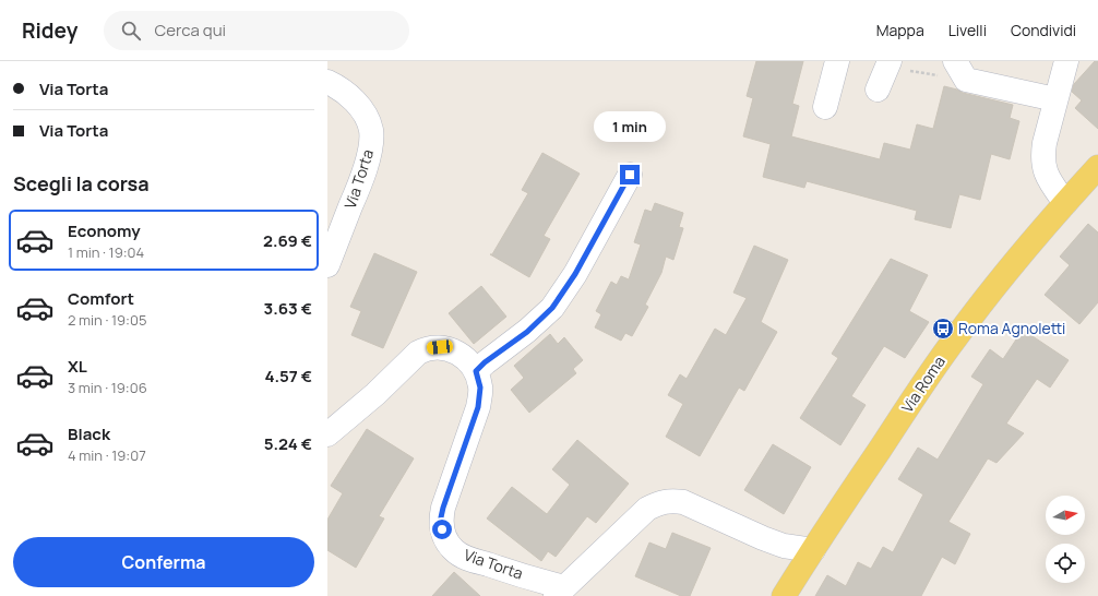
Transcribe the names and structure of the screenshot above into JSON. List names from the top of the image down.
{
  "streets": {
    "main road": ["Via Roma"],
    "street": ["Via Torta"]
  },
  "places": {
    "bus stop": ["Roma Agnoletti"]
  },
  "north": "right",
  "page": {
    "header": "Ridey",
    "search": "Cerca qui",
    "nav": ["Mappa", "Livelli", "Condividi"],
    "banner": ["Via Torta", "Via Torta"],
    "bubble": "1 min",
    "heading": "Scegli la corsa",
    "list": [
      {
        "name": "Economy",
        "note": "1 min · 19:04",
        "value": "2.69 €"
      },
      {
        "name": "Comfort",
        "note": "2 min · 19:05",
        "value": "3.63 €"
      },
      {
        "name": "XL",
        "note": "3 min · 19:06",
        "value": "4.57 €"
      },
      {
        "name": "Black",
        "note": "4 min · 19:07",
        "value": "5.24 €"
      }
    ],
    "buttons": "Conferma"
  }
}
